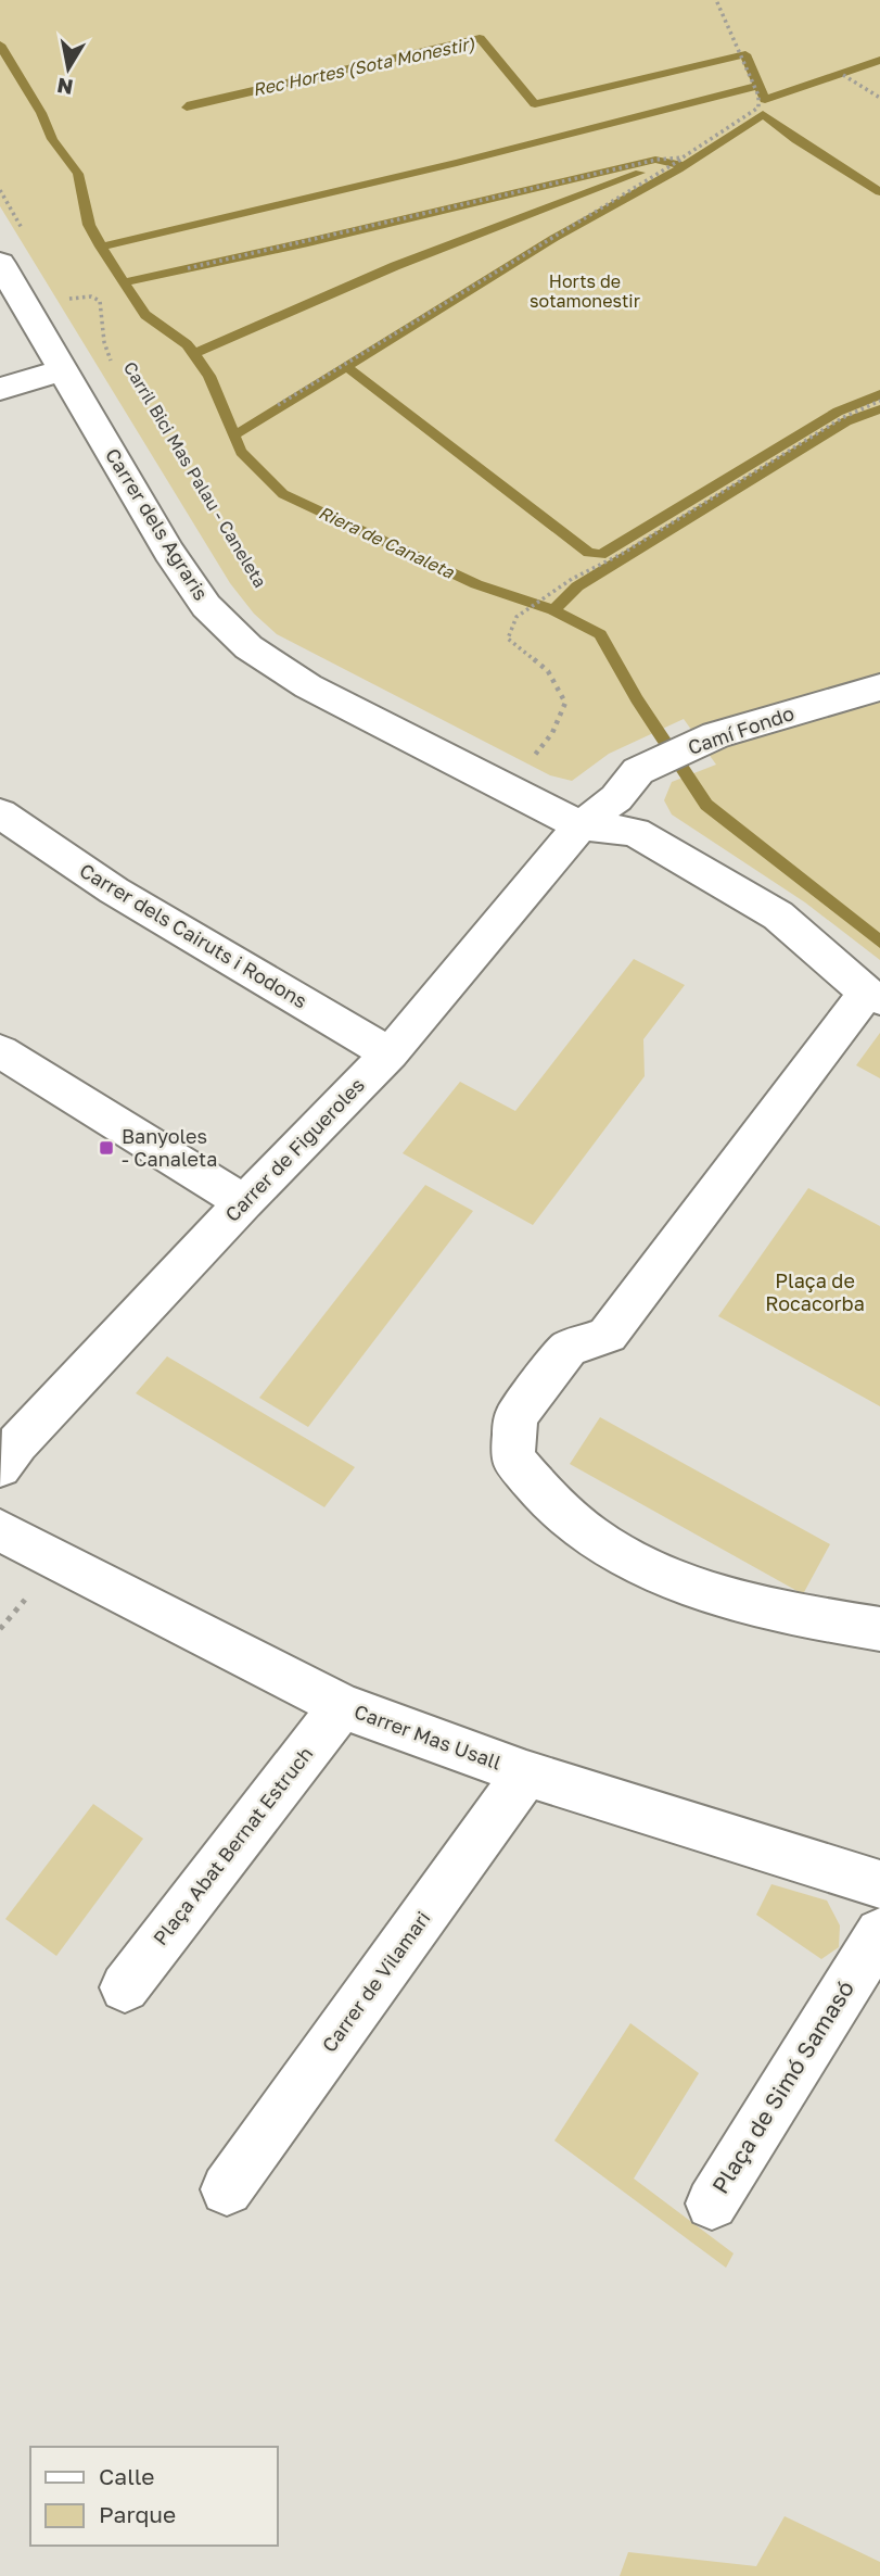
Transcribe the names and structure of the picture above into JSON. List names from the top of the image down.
{
  "streets": {
    "street": [
      "Carrer dels Agraris",
      "Camí Fondo",
      "Carrer dels Cairuts i Rodons",
      "Carrer de Figueroles",
      "Carrer Mas Usall",
      "Plaça Abat Bernat Estruch",
      "Carrer de Vilamari",
      "Plaça de Simó Samasó"
    ],
    "path": ["Carril Bici Mas Palau - Caneleta"]
  },
  "crossings": [
    ["Carrer dels Agraris", "Camí Fondo"],
    ["Carrer dels Agraris", "Carrer de Figueroles"],
    ["Camí Fondo", "Carrer de Figueroles"],
    ["Carrer dels Cairuts i Rodons", "Carrer de Figueroles"],
    ["Carrer Mas Usall", "Plaça Abat Bernat Estruch"],
    ["Carrer Mas Usall", "Carrer de Vilamari"]
  ],
  "water": ["Rec Hortes (Sota Monestir)", "Riera de Canaleta"],
  "parks": ["Horts de sotamonestir", "Plaça de Rocacorba"],
  "places": {
    "transit": ["Banyoles - Canaleta"]
  },
  "legend": ["Calle", "Parque"],
  "north": "bottom"
}
